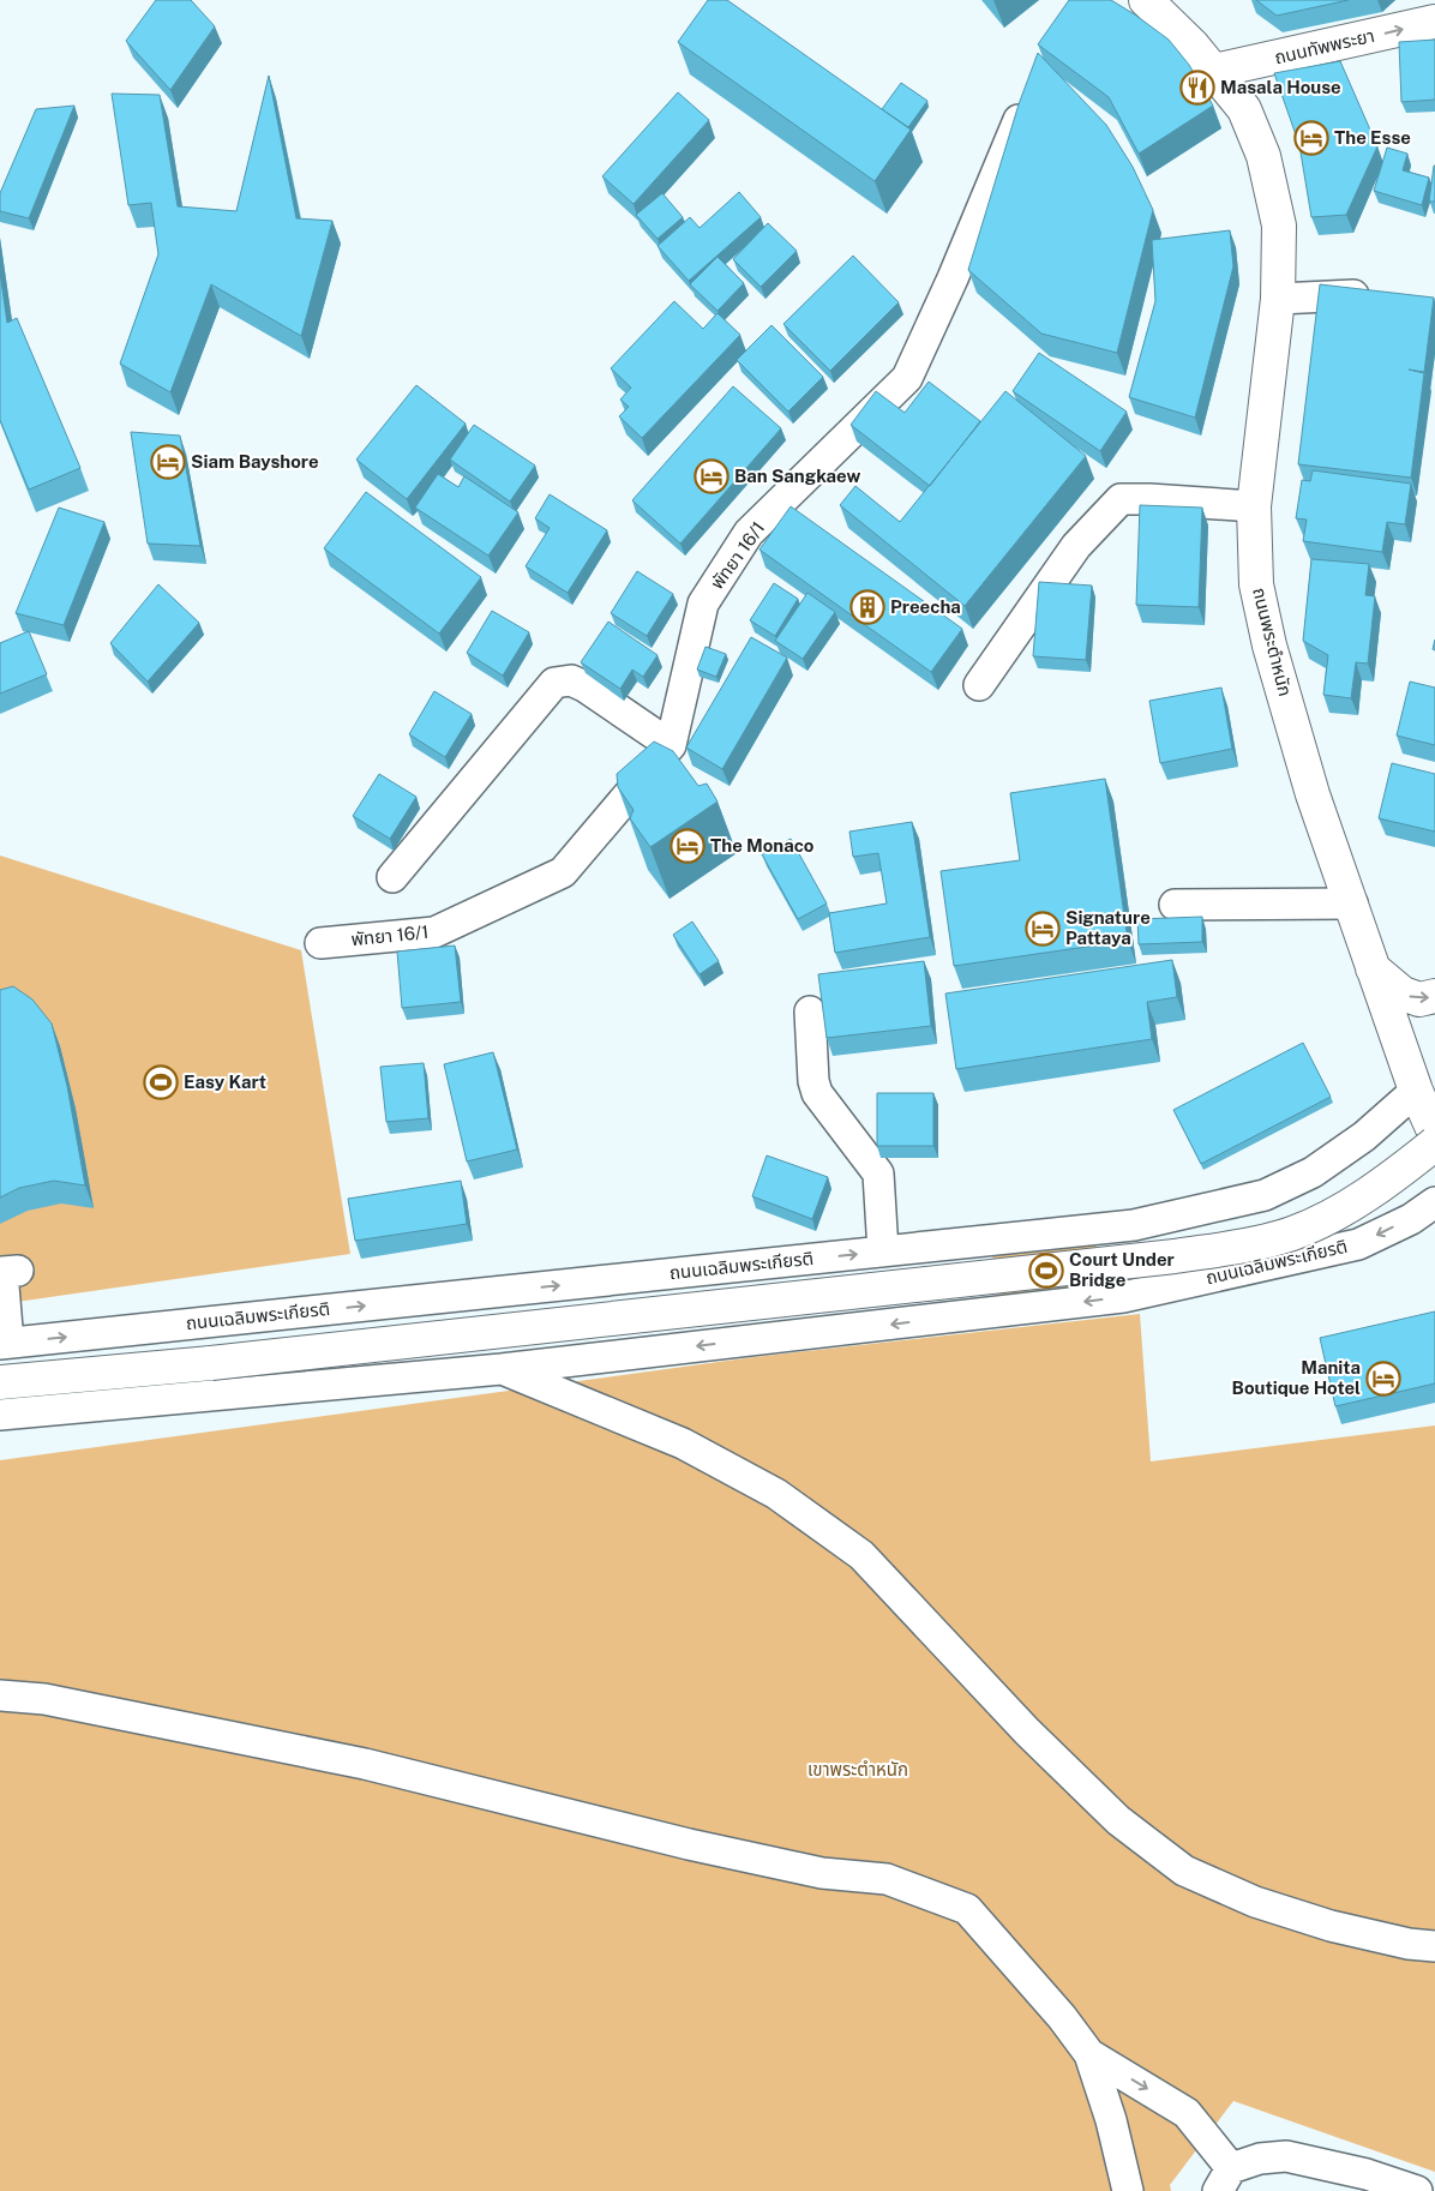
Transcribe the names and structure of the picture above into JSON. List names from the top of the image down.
{
  "streets": {
    "main road": ["ถนนทัพพระยา", "ถนนพระตำหนัก"],
    "street": ["พัทยา 16/1", "ถนนเฉลิมพระเกียรติ"]
  },
  "crossings": [
    ["ถนนทัพพระยา", "ถนนพระตำหนัก"],
    ["ถนนพระตำหนัก", "ถนนเฉลิมพระเกียรติ"]
  ],
  "one_way": ["ถนนทัพพระยา"],
  "parks": ["เขาพระตำหนัก"],
  "places": {
    "restaurant": ["Masala House"],
    "hotel": [
      "The Esse",
      "Siam Bayshore",
      "Ban Sangkaew",
      "The Monaco",
      "Signature Pattaya",
      "Manita Boutique Hotel"
    ],
    "building": ["Preecha"],
    "sports": ["Easy Kart", "Court Under Bridge"]
  }
}
